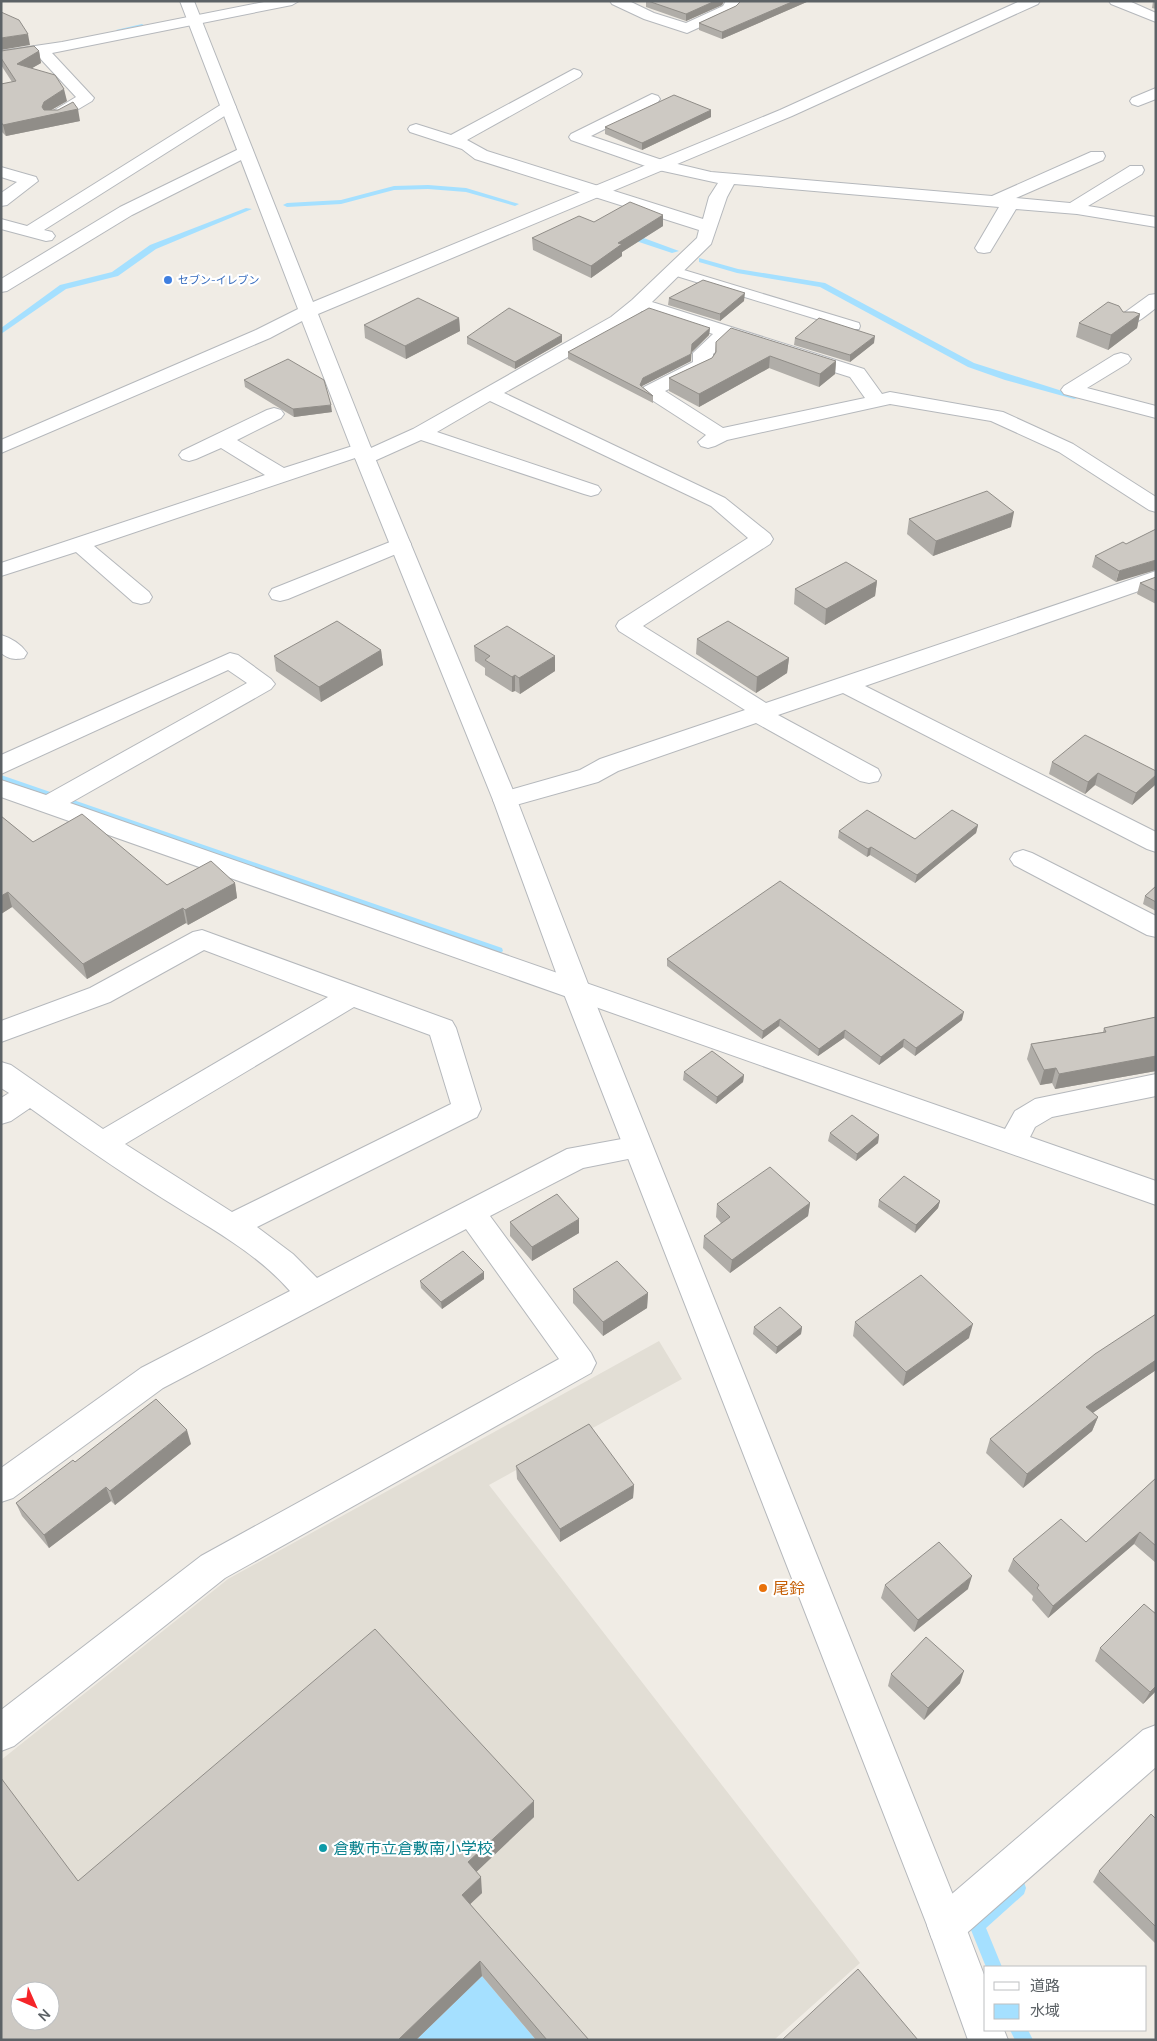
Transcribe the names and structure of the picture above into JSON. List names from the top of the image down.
{
  "places": ["セブン-イレブン", "尾鈴", "倉敷市立倉敷南小学校"],
  "legend": ["道路", "水域"],
  "north": "bottom right"
}
